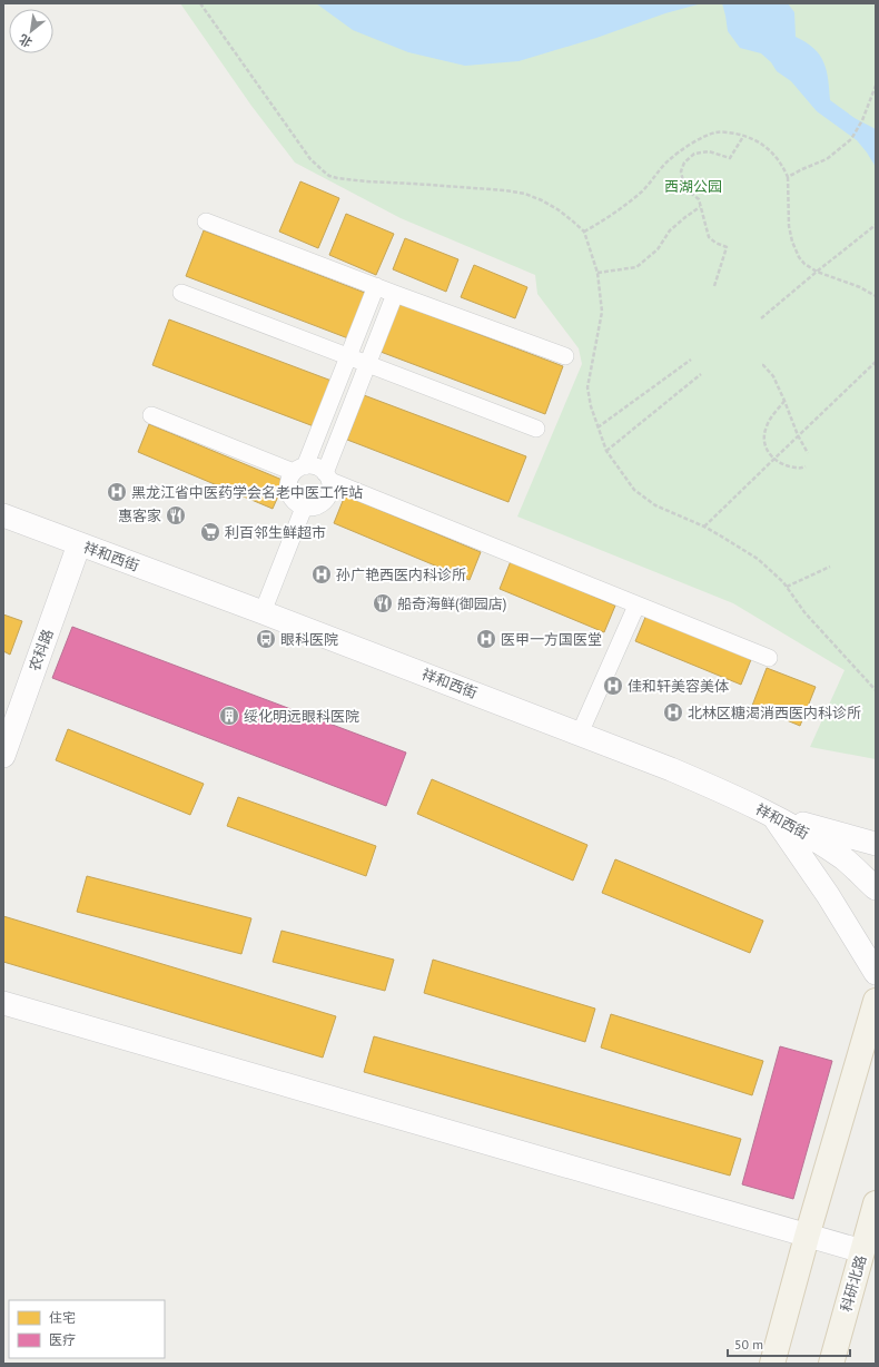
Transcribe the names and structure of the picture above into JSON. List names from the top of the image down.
{
  "streets": {
    "main road": ["祥和西街", "农科路", "科研北路"]
  },
  "crossings": [
    ["祥和西街", "农科路"]
  ],
  "parks": ["西湖公园"],
  "places": {
    "hospital": [
      "黑龙江省中医药学会名老中医工作站",
      "孙广艳西医内科诊所",
      "医甲一方国医堂",
      "佳和轩美容美体",
      "北林区糖渴消西医内科诊所"
    ],
    "restaurant": ["惠客家", "船奇海鲜(御园店)"],
    "supermarket": ["利百邻生鲜超市"],
    "bus stop": ["眼科医院"],
    "building": ["绥化明远眼科医院"]
  },
  "legend": ["住宅", "医疗"],
  "scale_bar": "50 m",
  "north": "bottom left"
}
